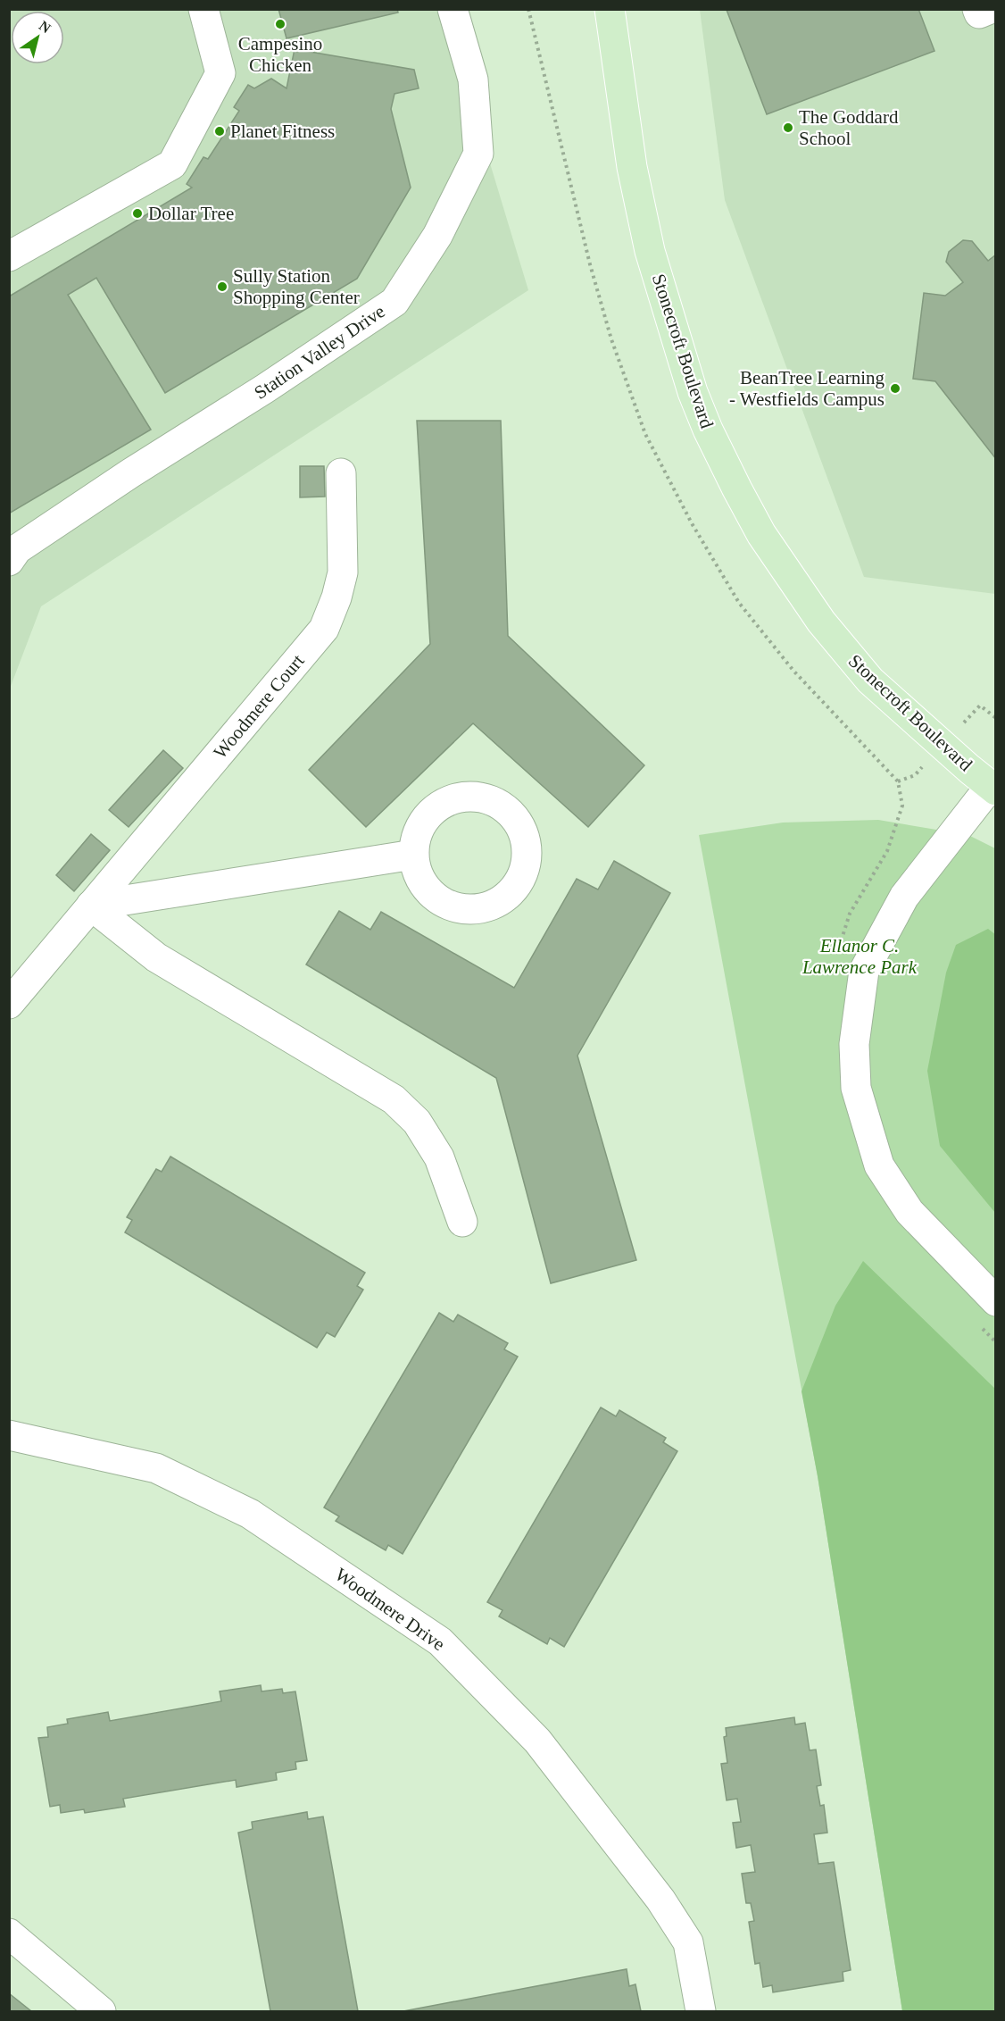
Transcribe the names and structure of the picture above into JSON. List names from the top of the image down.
{
  "streets": {
    "main road": ["Stonecroft Boulevard"],
    "street": ["Station Valley Drive", "Woodmere Court", "Woodmere Drive"]
  },
  "parks": ["Ellanor C. Lawrence Park"],
  "places": [
    "Campesino Chicken",
    "The Goddard School",
    "Planet Fitness",
    "Dollar Tree",
    "Sully Station Shopping Center",
    "BeanTree Learning - Westfields Campus"
  ],
  "north": "top right"
}
